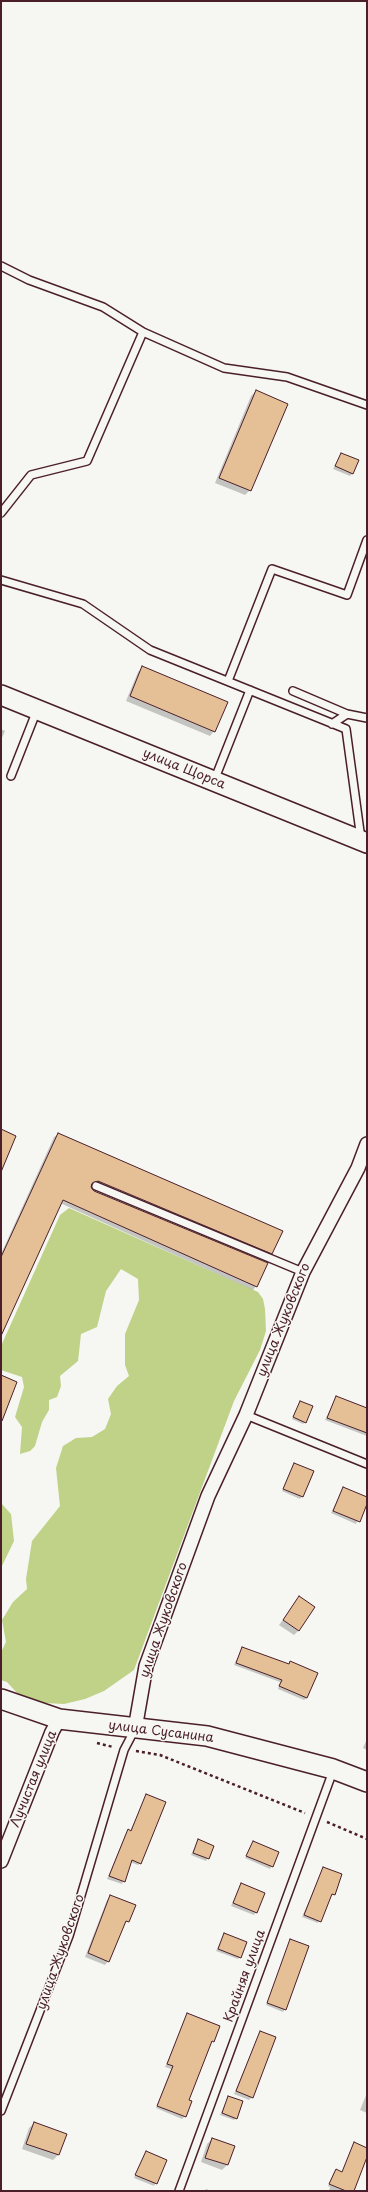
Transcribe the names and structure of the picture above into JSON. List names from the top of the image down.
{
  "streets": {
    "street": [
      "улица Щорса",
      "улица Жуковского",
      "улица Сусанина",
      "Лучистая улица"
    ],
    "lane": ["Крайняя улица"]
  },
  "crossings": [
    ["улица Жуковского", "улица Сусанина"],
    ["улица Сусанина", "Лучистая улица"],
    ["улица Сусанина", "Крайняя улица"]
  ]
}
